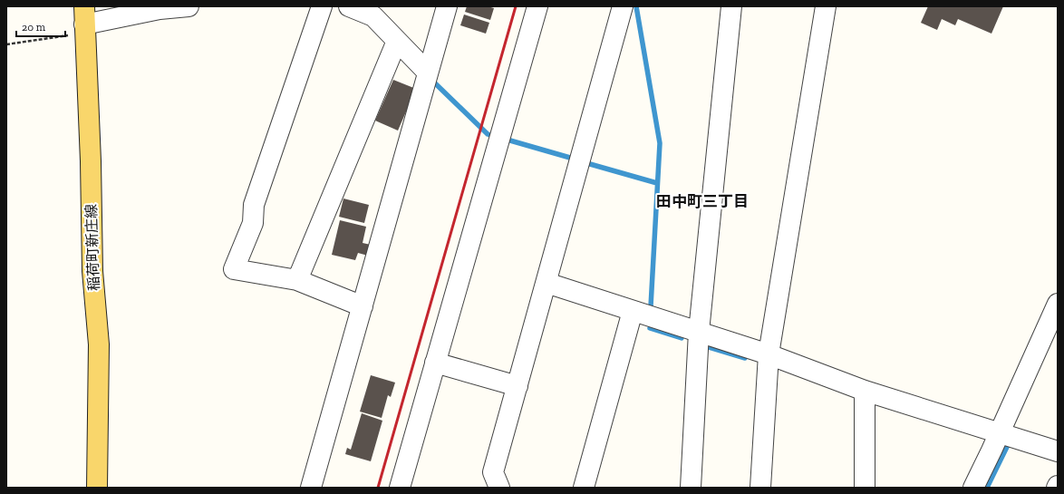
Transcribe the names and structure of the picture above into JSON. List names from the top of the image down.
{
  "streets": {
    "main road": ["稲荷町新庄線"]
  },
  "districts": ["田中町三丁目"],
  "scale_bar": "20 m"
}
